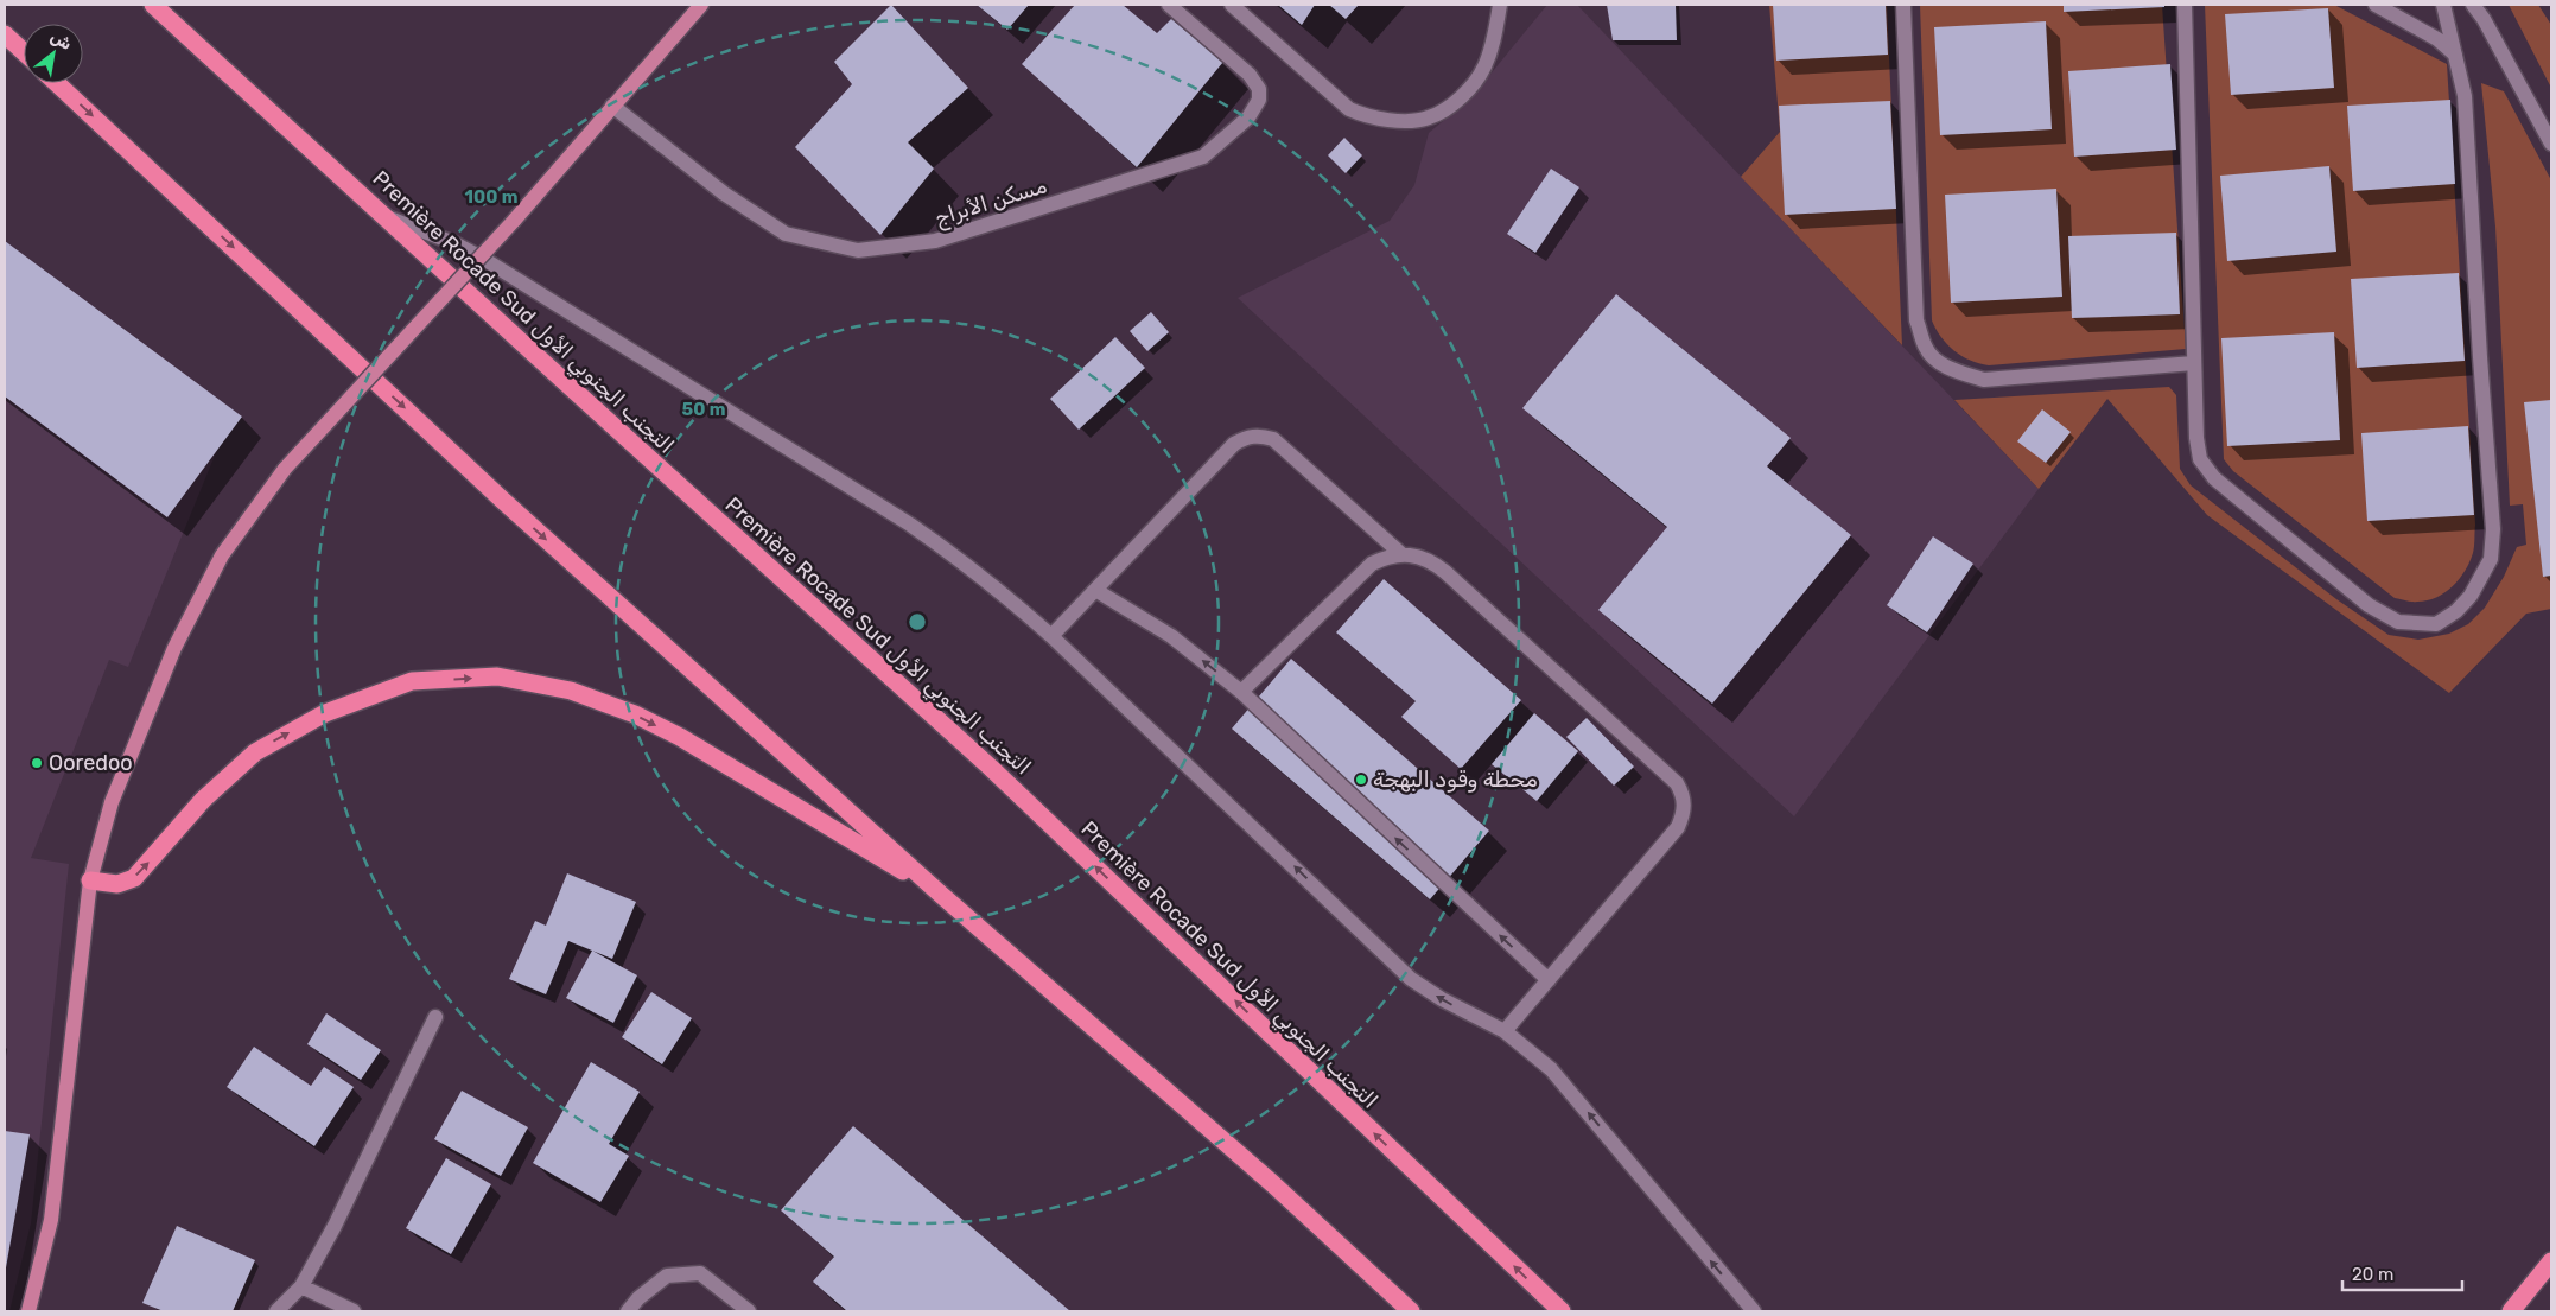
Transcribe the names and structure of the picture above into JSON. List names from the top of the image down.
{
  "streets": {
    "highway": ["Première Rocade Sud التجنب الجنوبي الأول"],
    "street": ["مسكن الأبراج"]
  },
  "places": ["Ooredoo", "محطة وقود البهجة"],
  "scale_bar": "20 m",
  "north": "top right",
  "rings": ["100 m", "50 m"]
}
